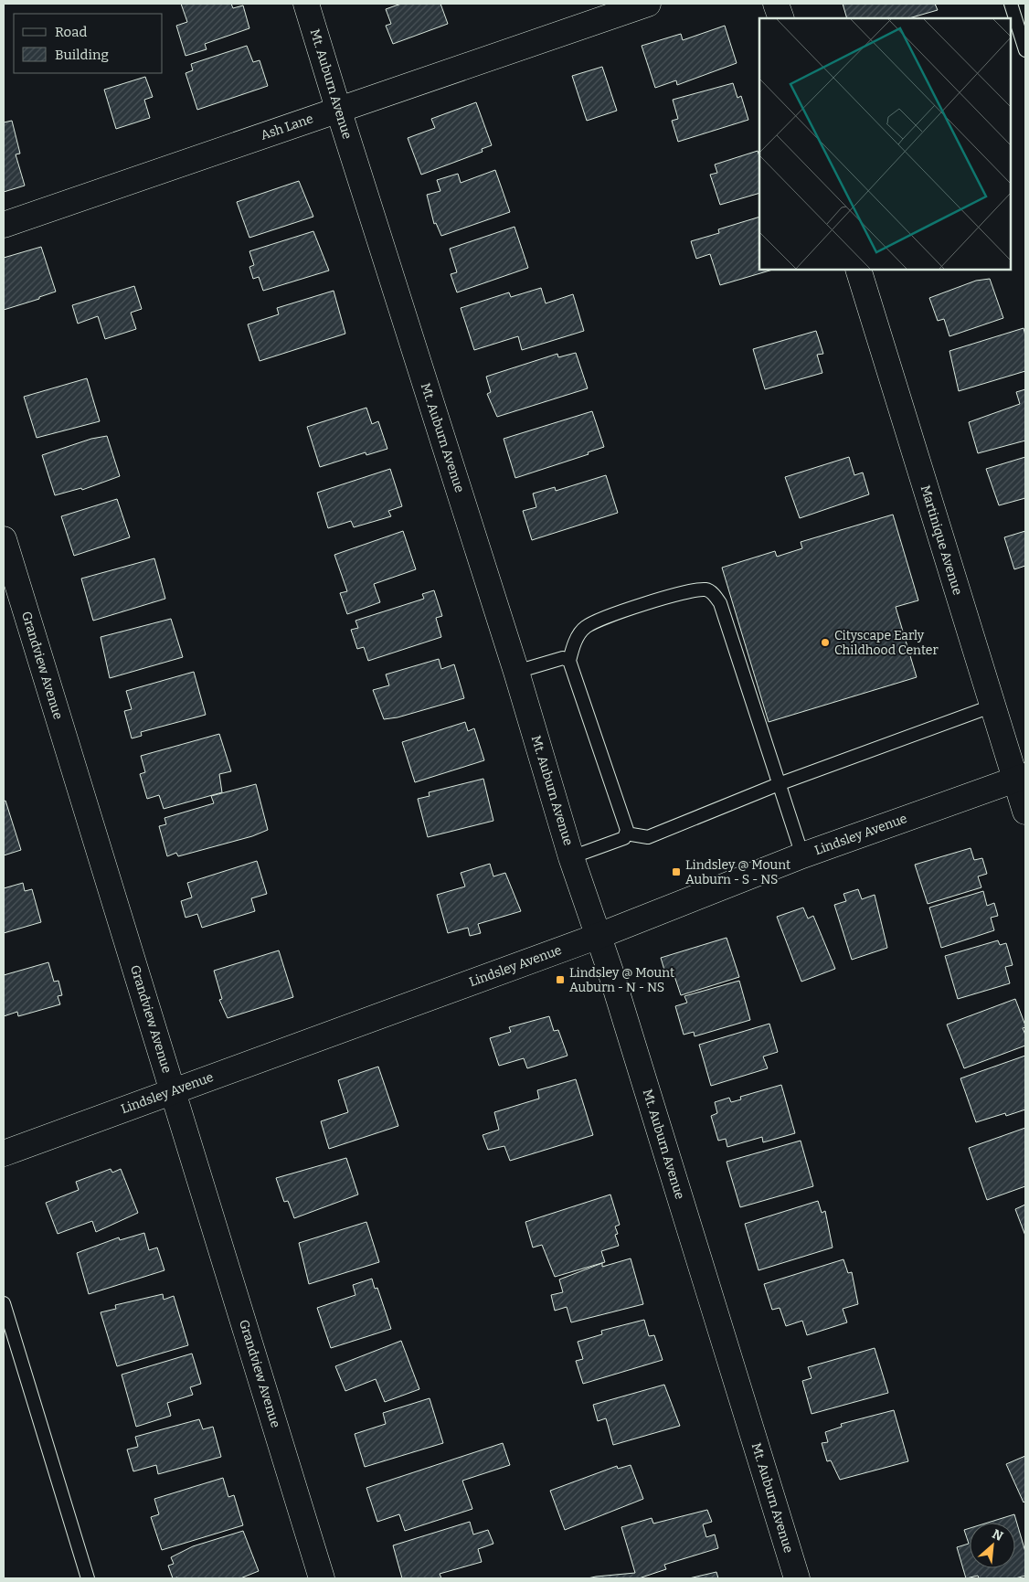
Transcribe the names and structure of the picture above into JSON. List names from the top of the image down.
{
  "streets": {
    "street": [
      "Mt. Auburn Avenue",
      "Ash Lane",
      "Martinique Avenue",
      "Grandview Avenue",
      "Lindsley Avenue"
    ]
  },
  "crossings": [
    ["Mt. Auburn Avenue", "Ash Lane"],
    ["Mt. Auburn Avenue", "Lindsley Avenue"],
    ["Martinique Avenue", "Lindsley Avenue"],
    ["Grandview Avenue", "Lindsley Avenue"]
  ],
  "places": {
    "other": ["Cityscape Early Childhood Center"],
    "transit": ["Lindsley @ Mount Auburn - S - NS", "Lindsley @ Mount Auburn - N - NS"]
  },
  "legend": ["Road", "Building"],
  "north": "top right"
}
